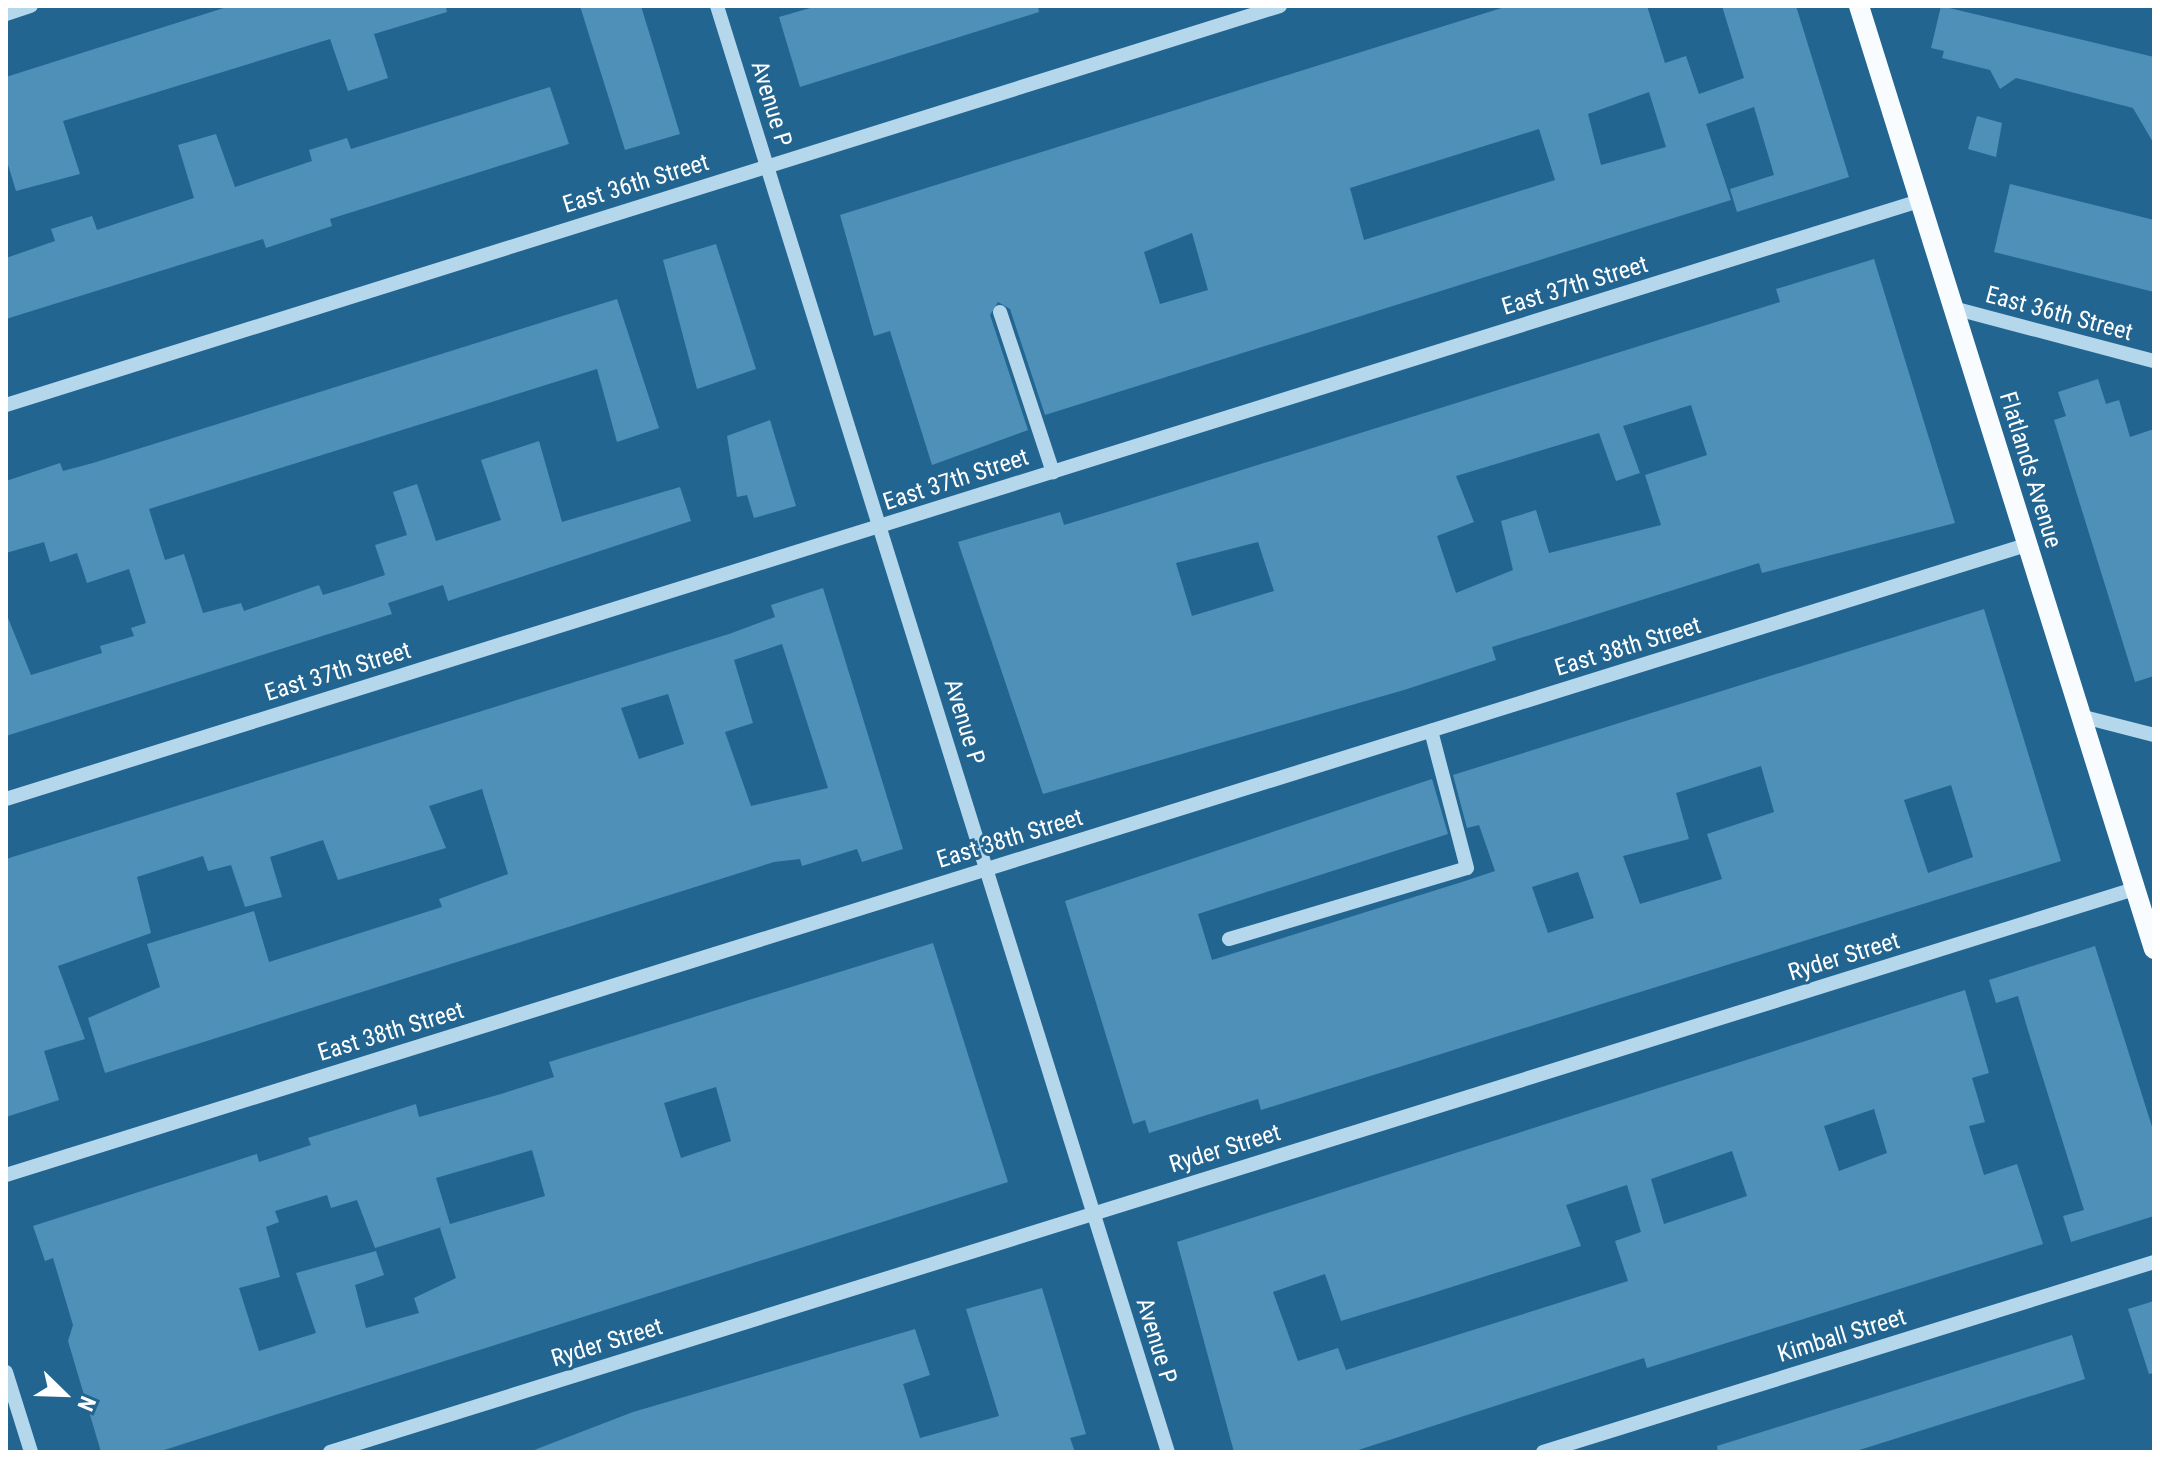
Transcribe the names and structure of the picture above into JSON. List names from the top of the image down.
{
  "streets": {
    "main road": ["Flatlands Avenue"],
    "street": [
      "Avenue P",
      "East 36th Street",
      "East 37th Street",
      "East 38th Street",
      "Ryder Street",
      "Kimball Street"
    ]
  },
  "crossings": [
    ["Avenue P", "East 36th Street"],
    ["Avenue P", "East 37th Street"],
    ["Avenue P", "East 38th Street"],
    ["Avenue P", "Ryder Street"],
    ["East 36th Street", "Flatlands Avenue"],
    ["East 37th Street", "Flatlands Avenue"],
    ["Flatlands Avenue", "East 38th Street"],
    ["Flatlands Avenue", "Ryder Street"]
  ],
  "north": "bottom right"
}
